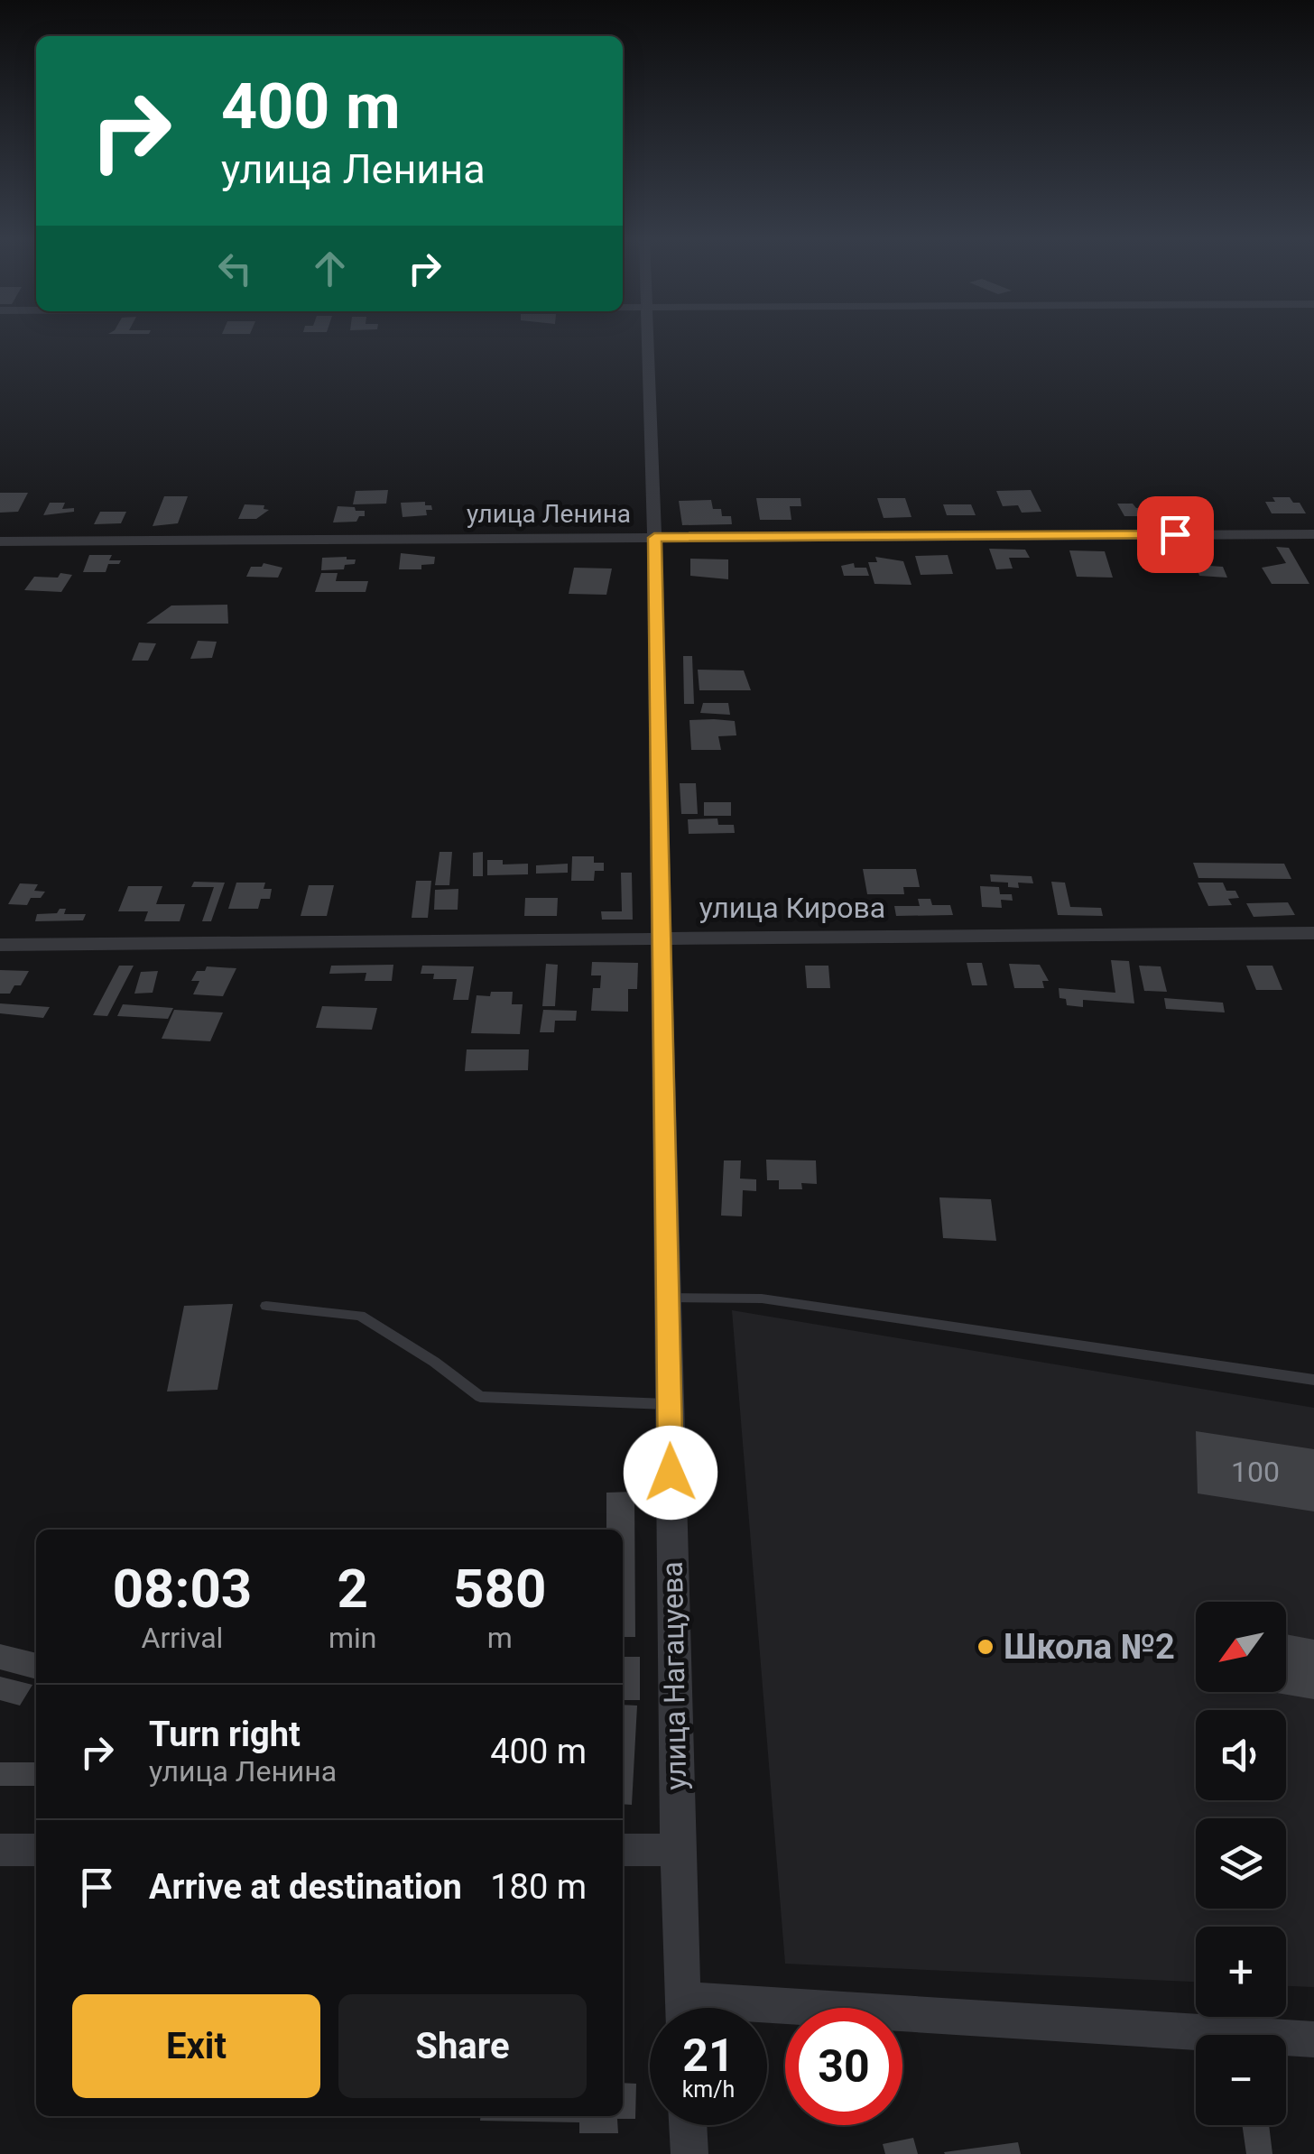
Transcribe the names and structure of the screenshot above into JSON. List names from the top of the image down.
{
  "streets": {
    "street": ["улица Ленина", "улица Кирова", "улица Нагацуева"]
  },
  "crossings": [
    ["улица Ленина", "улица Нагацуева"],
    ["улица Кирова", "улица Нагацуева"]
  ],
  "places": ["Школа №2"],
  "house_numbers": ["100"],
  "north": "bottom left",
  "page": {
    "turn": ["400 m", "улица Ленина"],
    "eta": [
      "08:03",
      "Arrival",
      "2",
      "min",
      "580",
      "m"
    ],
    "map_buttons": ["+", "−"],
    "list": [
      {
        "name": "Turn right",
        "note": "улица Ленина",
        "value": "400 m"
      },
      {
        "name": "Arrive at destination",
        "value": "180 m"
      }
    ],
    "buttons": ["Exit", "Share"],
    "speed": "21 km/h",
    "limit": "30"
  }
}
